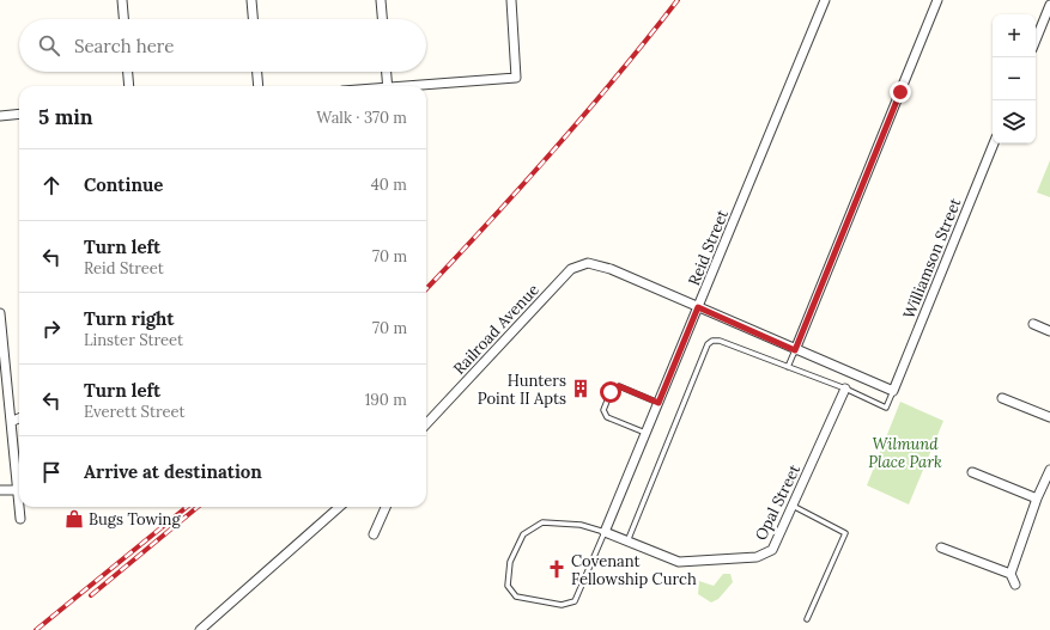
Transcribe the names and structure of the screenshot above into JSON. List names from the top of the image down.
{
  "streets": {
    "street": [
      "Reid Street",
      "Williamson Street",
      "Railroad Avenue",
      "Opal Street"
    ]
  },
  "crossings": [
    ["Reid Street", "Railroad Avenue"],
    ["Reid Street", "Opal Street"]
  ],
  "parks": ["Wilmund Place Park"],
  "places": {
    "building": ["Hunters Point II Apts"],
    "shop": ["Bugs Towing"],
    "church": ["Covenant Fellowship Curch"]
  },
  "page": {
    "map_buttons": ["+", "−"],
    "search": "Search here",
    "heading": ["5 min", "Walk · 370 m"],
    "list": [
      ["Continue", "40 m"],
      ["Turn left", "Reid Street", "70 m"],
      ["Turn right", "Linster Street", "70 m"],
      ["Turn left", "Everett Street", "190 m"],
      "Arrive at destination"
    ]
  }
}
